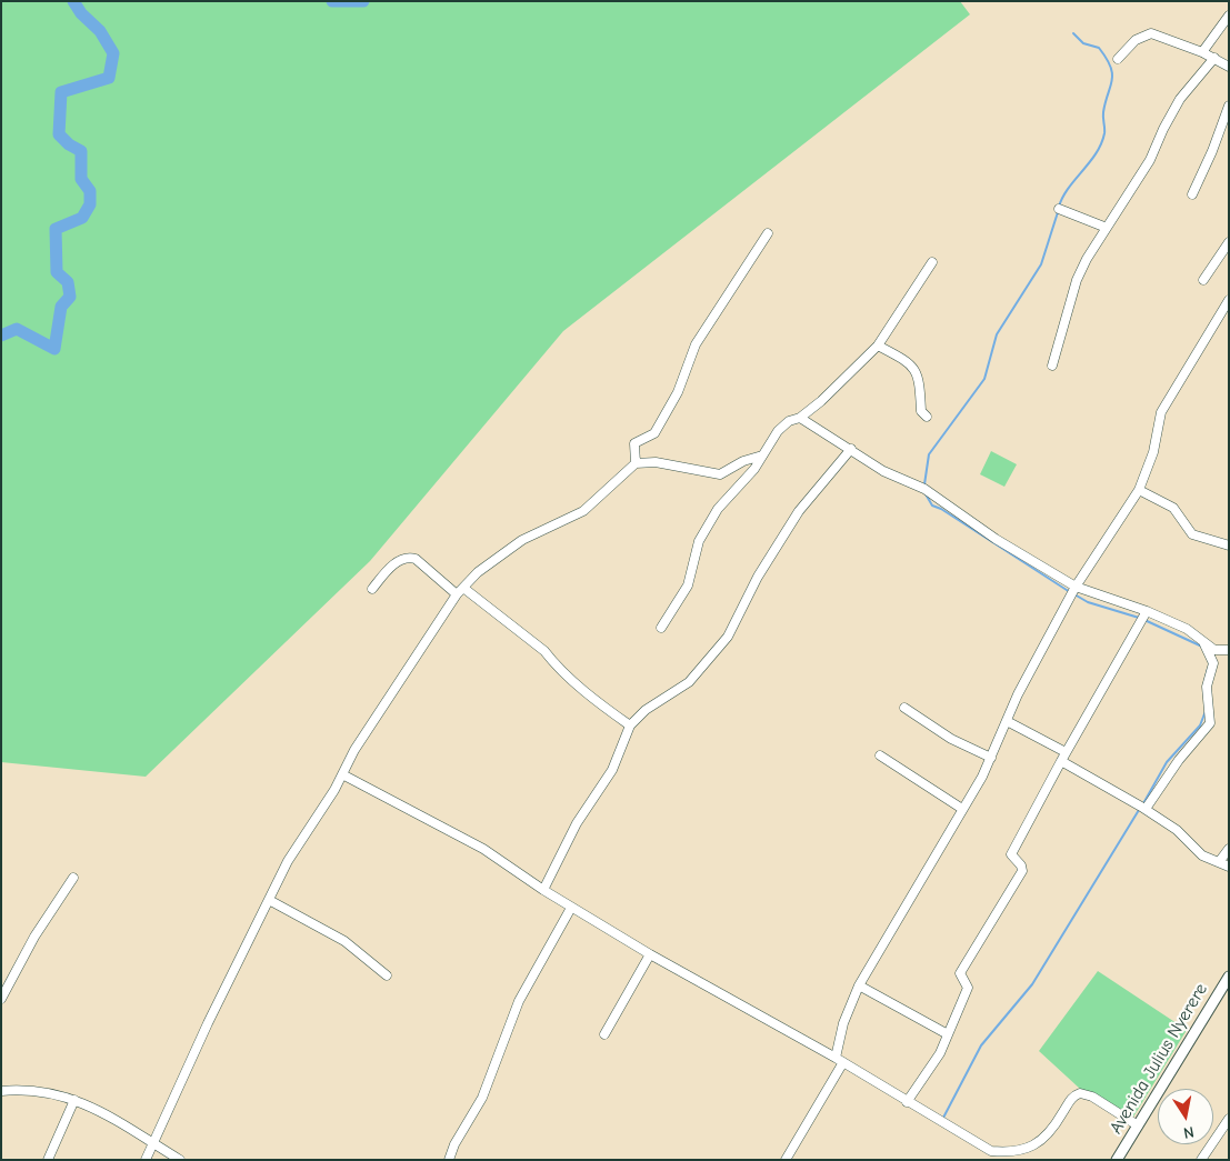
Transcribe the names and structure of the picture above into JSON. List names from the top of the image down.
{
  "streets": {
    "street": ["Avenida Julius Nyerere"]
  },
  "north": "bottom"
}
